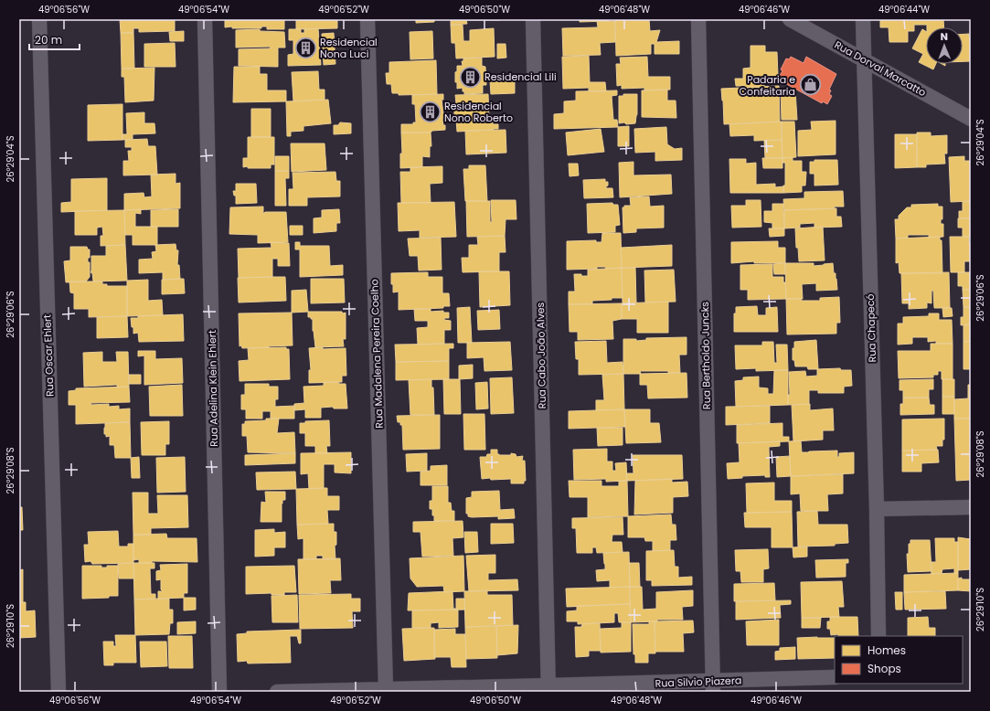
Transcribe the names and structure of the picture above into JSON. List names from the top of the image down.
{
  "streets": {
    "street": [
      "Rua Dorval Marcatto",
      "Rua Chapecó",
      "Rua Madalena Pereira Coelho",
      "Rua Oscar Ehlert",
      "Rua Cabo João Alves",
      "Rua Bertholdo Juncks",
      "Rua Adelina Klein Ehlert",
      "Rua Silvio Piazera"
    ]
  },
  "crossings": [
    ["Rua Dorval Marcatto", "Rua Chapecó"],
    ["Rua Madalena Pereira Coelho", "Rua Silvio Piazera"],
    ["Rua Cabo João Alves", "Rua Silvio Piazera"],
    ["Rua Bertholdo Juncks", "Rua Silvio Piazera"]
  ],
  "places": {
    "building": ["Residencial Nona Luci", "Residencial Lili", "Residencial Nono Roberto"],
    "shop": ["Padaria e Confeitaria"]
  },
  "legend": ["Homes", "Shops"],
  "scale_bar": "20 m",
  "north": "top",
  "coordinates": [
    "49°06'56\"W",
    "49°06'54\"W",
    "49°06'52\"W",
    "49°06'50\"W",
    "49°06'48\"W",
    "49°06'46\"W",
    "49°06'44\"W",
    "26°29'04\"S",
    "26°29'06\"S",
    "26°29'08\"S",
    "26°29'10\"S"
  ]
}
